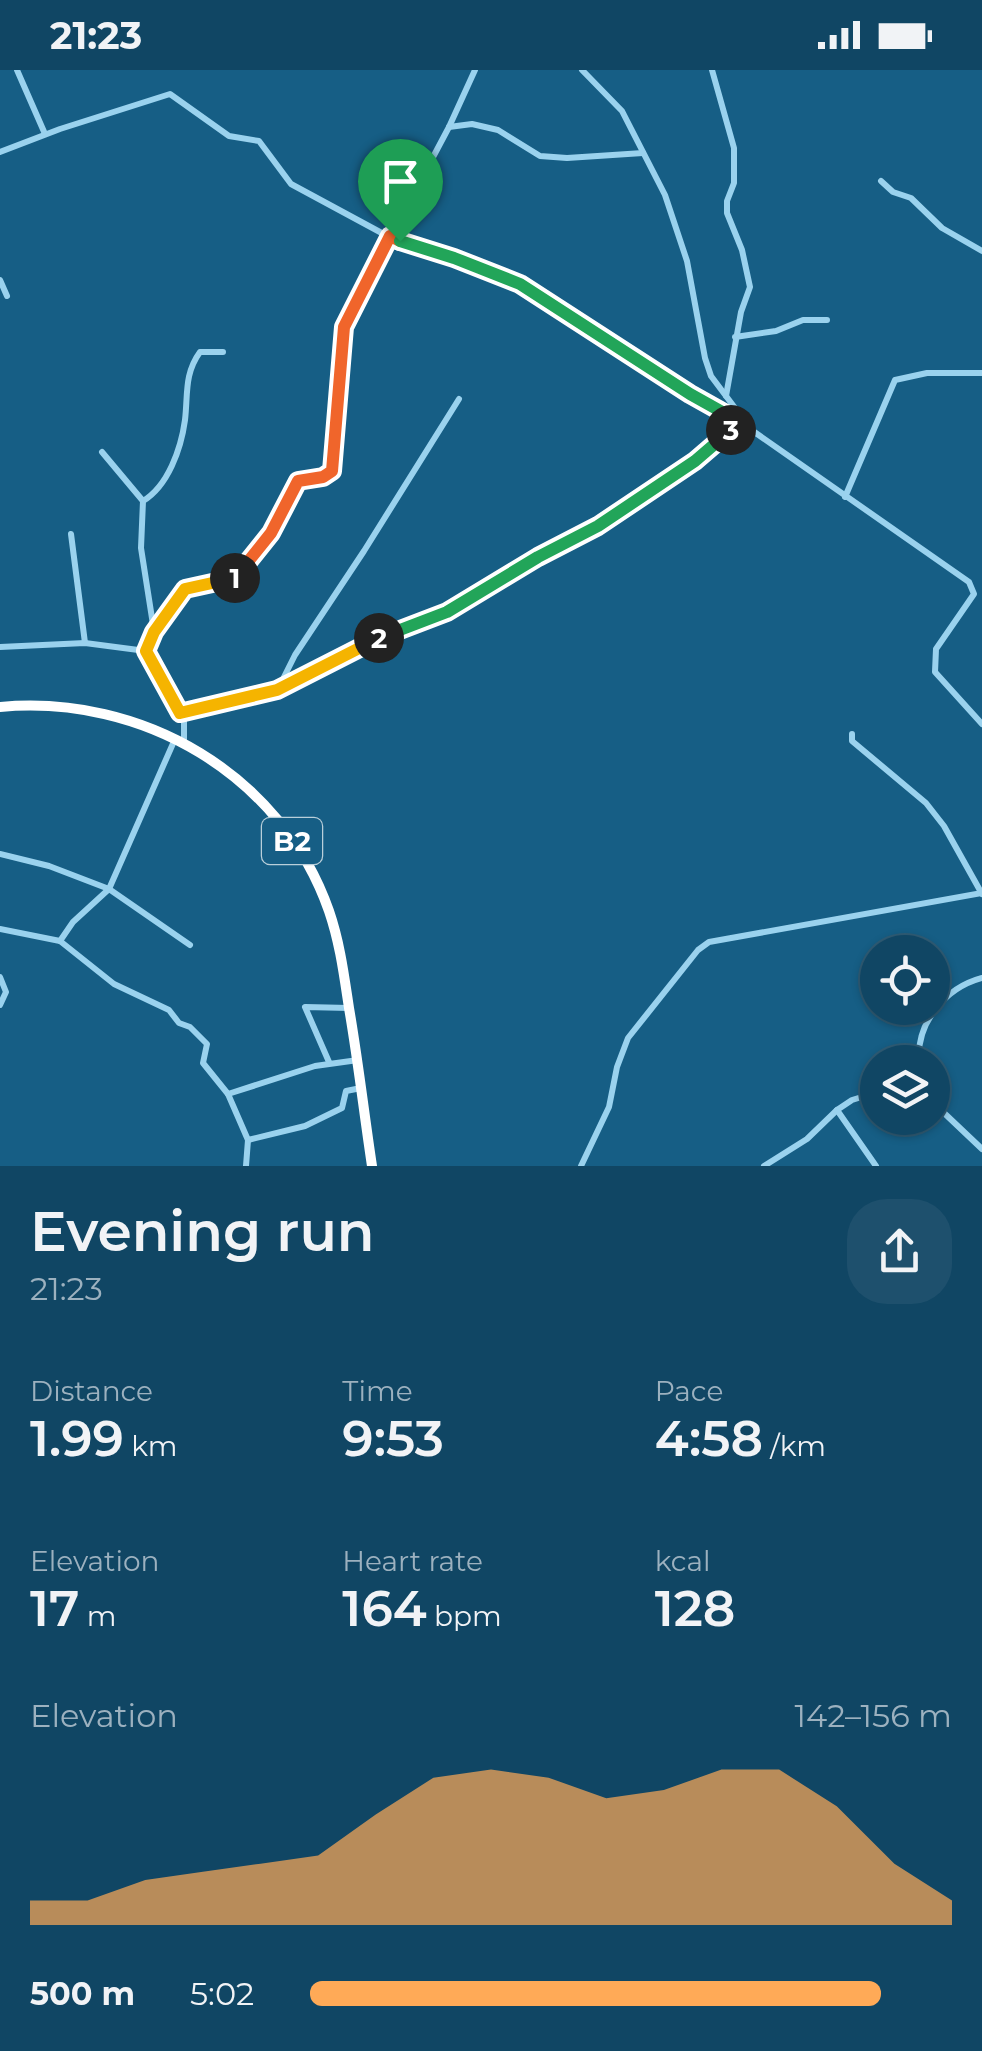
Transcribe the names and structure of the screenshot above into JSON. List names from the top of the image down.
{
  "streets": {
    "highway": ["B2"]
  },
  "page": {
    "status": "21:23",
    "pins": ["3", "1", "2"],
    "heading": ["Evening run", "21:23"],
    "stats": [
      ["Distance", "1.99 km"],
      ["Time", "9:53"],
      ["Pace", "4:58 /km"],
      ["Elevation", "17 m"],
      ["Heart rate", "164 bpm"],
      ["kcal", "128"]
    ],
    "chart": ["Elevation", "142–156 m"],
    "list": [
      {
        "name": "500 m",
        "note": "5:02"
      }
    ]
  }
}
